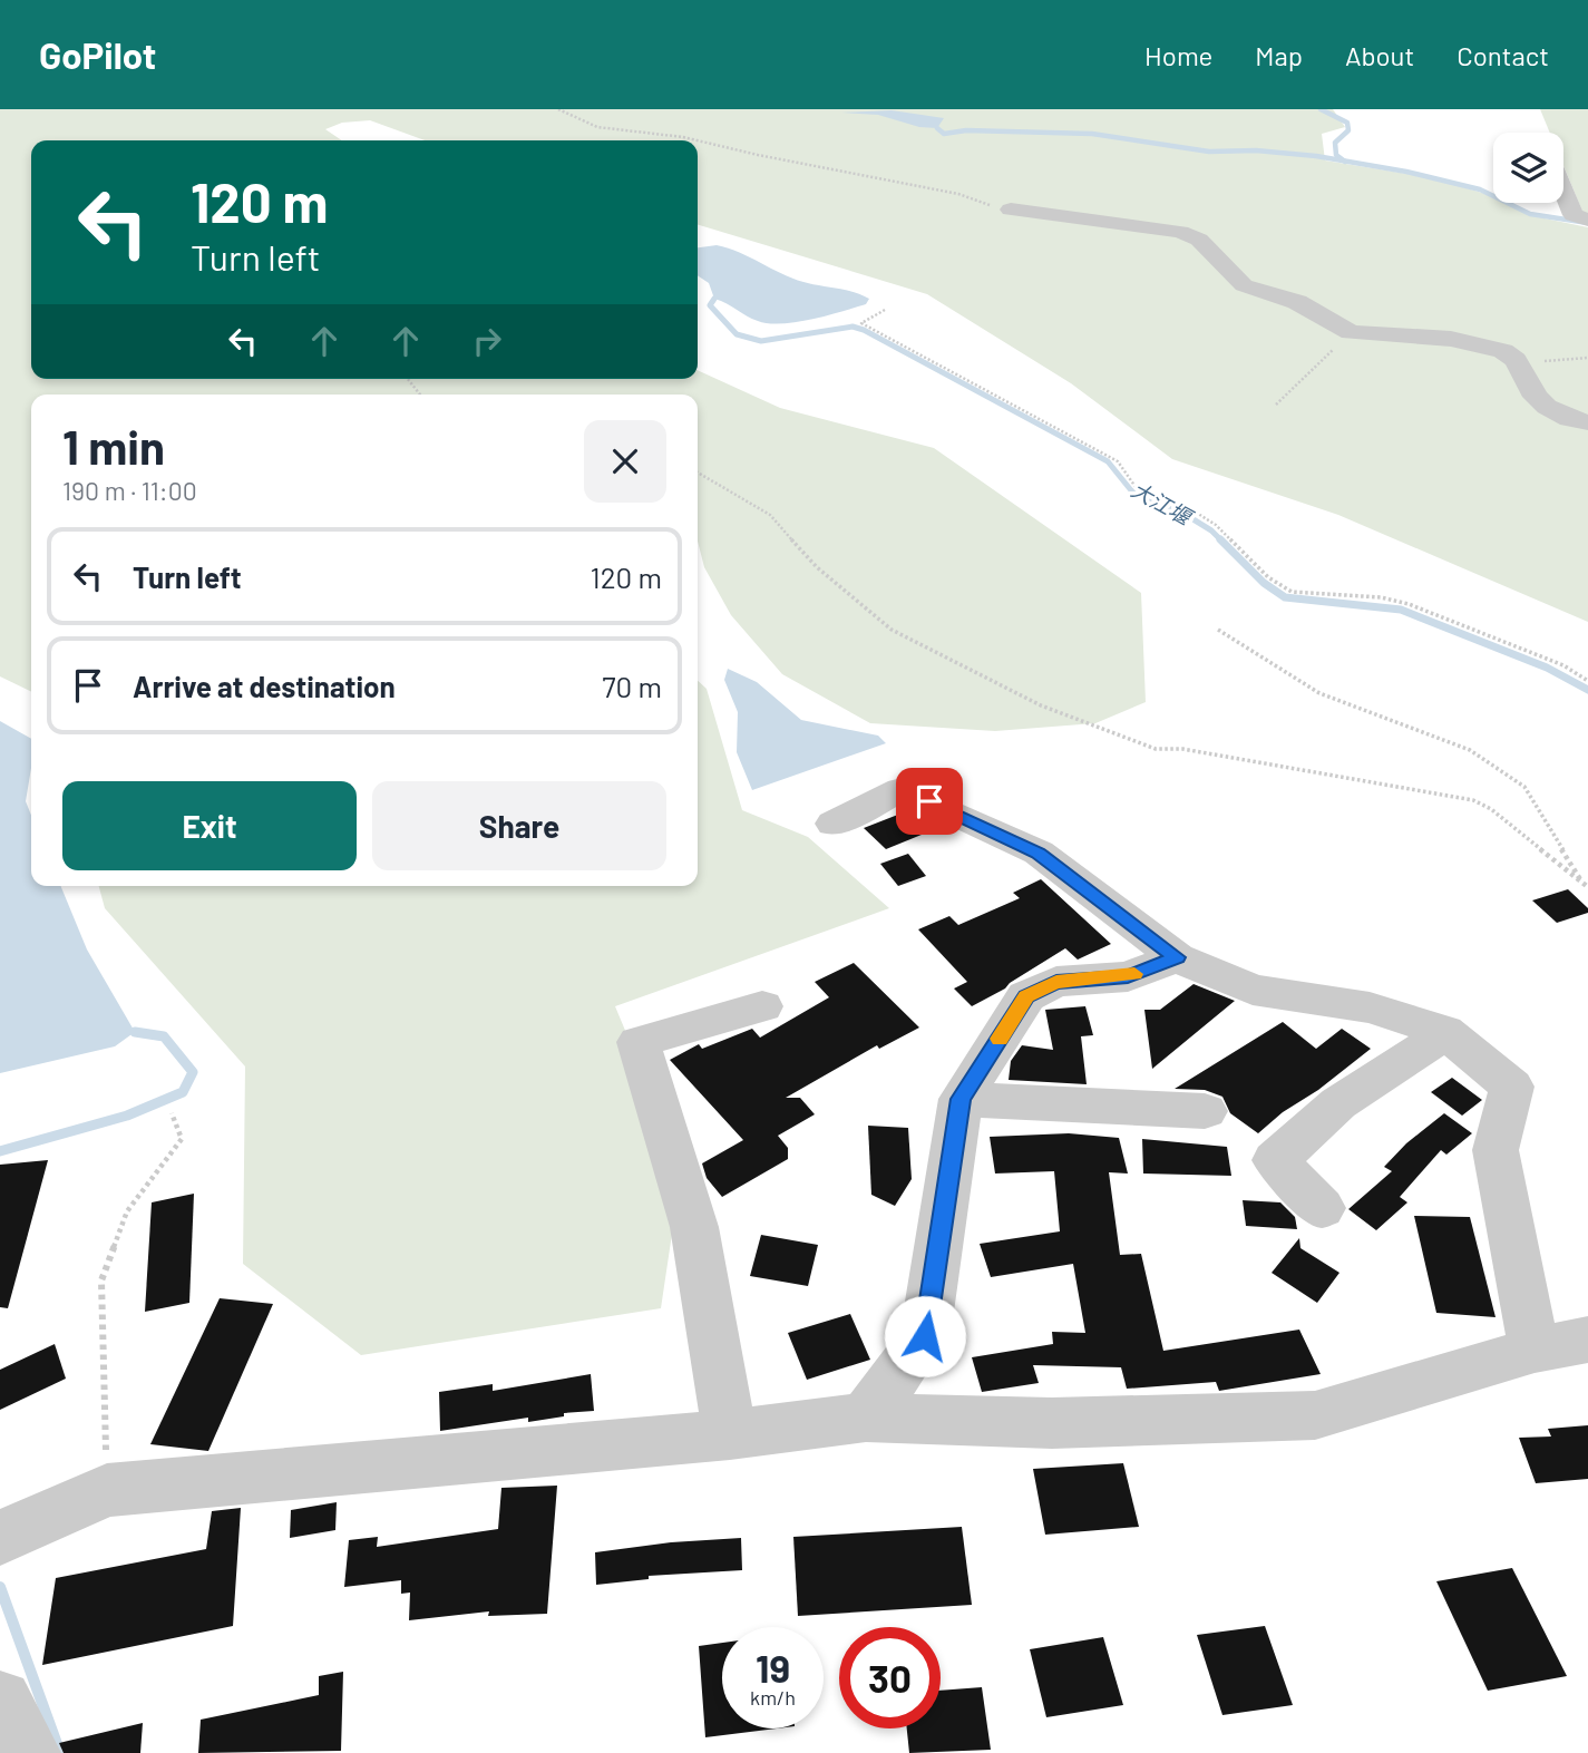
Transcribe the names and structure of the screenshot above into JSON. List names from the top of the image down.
{
  "water": ["大江堰"],
  "page": {
    "header": "GoPilot",
    "nav": [
      "Home",
      "Map",
      "About",
      "Contact"
    ],
    "turn": ["120 m", "Turn left"],
    "heading": ["1 min", "190 m · 11:00"],
    "list": [
      {
        "name": "Turn left",
        "value": "120 m"
      },
      {
        "name": "Arrive at destination",
        "value": "70 m"
      }
    ],
    "buttons": ["Exit", "Share"],
    "speed": "19 km/h",
    "limit": "30"
  }
}
